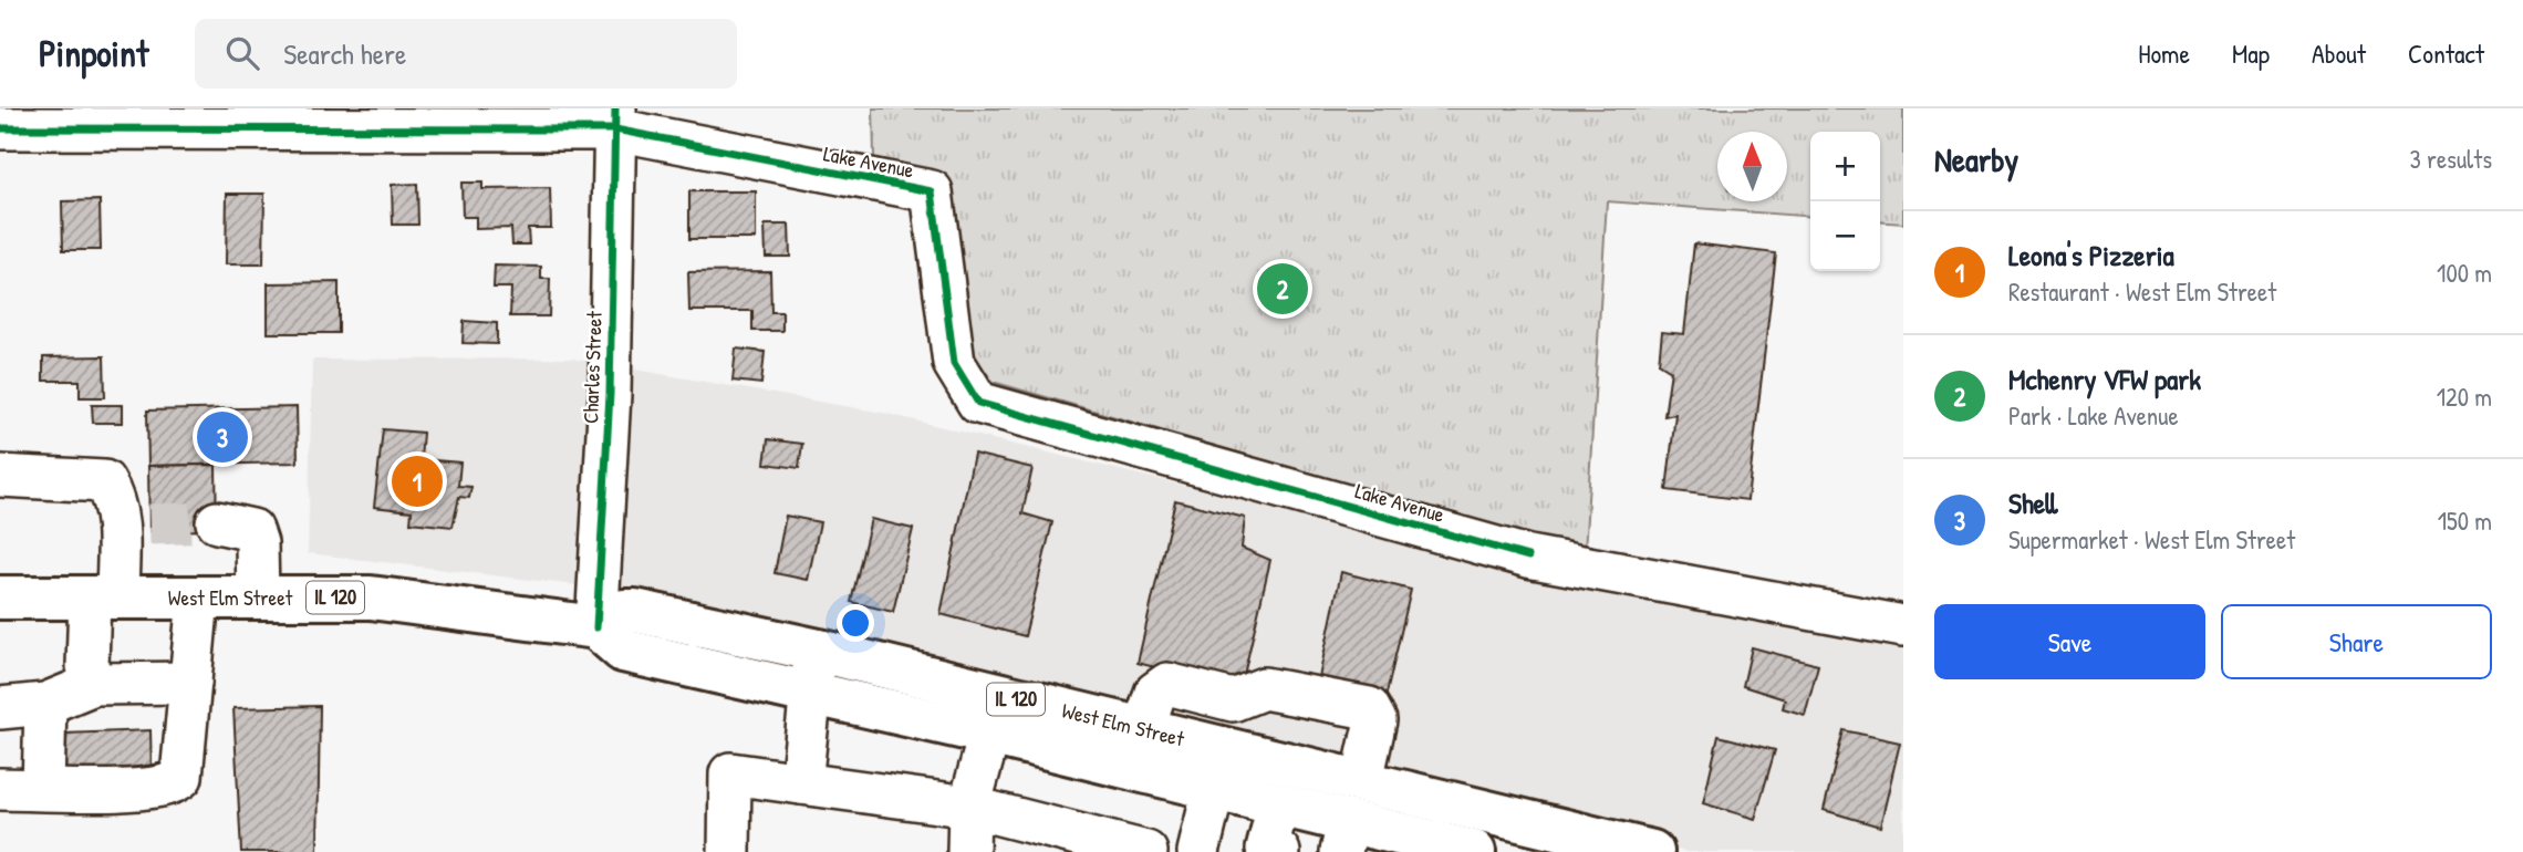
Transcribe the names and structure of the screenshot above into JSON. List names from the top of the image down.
{
  "streets": {
    "main road": ["West Elm Street", "IL 120"],
    "street": ["Lake Avenue", "Charles Street"]
  },
  "crossings": [
    ["Lake Avenue", "Charles Street"],
    ["Charles Street", "West Elm Street"]
  ],
  "north": "top",
  "page": {
    "header": "Pinpoint",
    "search": "Search here",
    "nav": [
      "Home",
      "Map",
      "About",
      "Contact"
    ],
    "heading": ["Nearby", "3 results"],
    "map_buttons": ["+", "−"],
    "list": [
      {
        "mark": "1",
        "name": "Leona's Pizzeria",
        "note": "Restaurant · West Elm Street",
        "value": "100 m"
      },
      {
        "mark": "2",
        "name": "Mchenry VFW park",
        "note": "Park · Lake Avenue",
        "value": "120 m"
      },
      {
        "mark": "3",
        "name": "Shell",
        "note": "Supermarket · West Elm Street",
        "value": "150 m"
      }
    ],
    "pins": ["2", "3", "1"],
    "buttons": ["Save", "Share"]
  }
}
